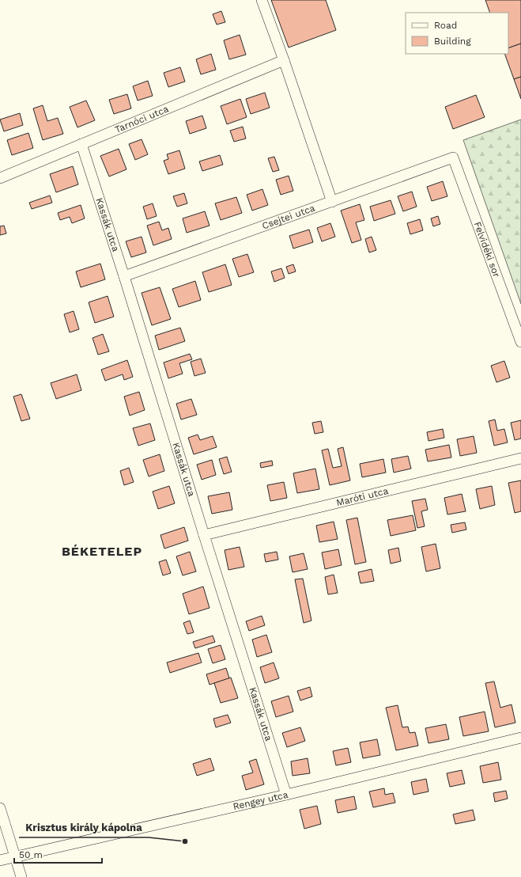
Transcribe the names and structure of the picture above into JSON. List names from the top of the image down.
{
  "streets": {
    "street": [
      "Tarnóci utca",
      "Csejtei utca",
      "Kassák utca",
      "Felvidéki sor",
      "Maróti utca",
      "Rengey utca"
    ]
  },
  "crossings": [
    ["Tarnóci utca", "Kassák utca"],
    ["Csejtei utca", "Kassák utca"],
    ["Csejtei utca", "Felvidéki sor"],
    ["Kassák utca", "Maróti utca"],
    ["Kassák utca", "Rengey utca"]
  ],
  "districts": ["BÉKETELEP"],
  "places": ["Krisztus király kápolna"],
  "legend": ["Road", "Building"],
  "scale_bar": "50 m"
}
